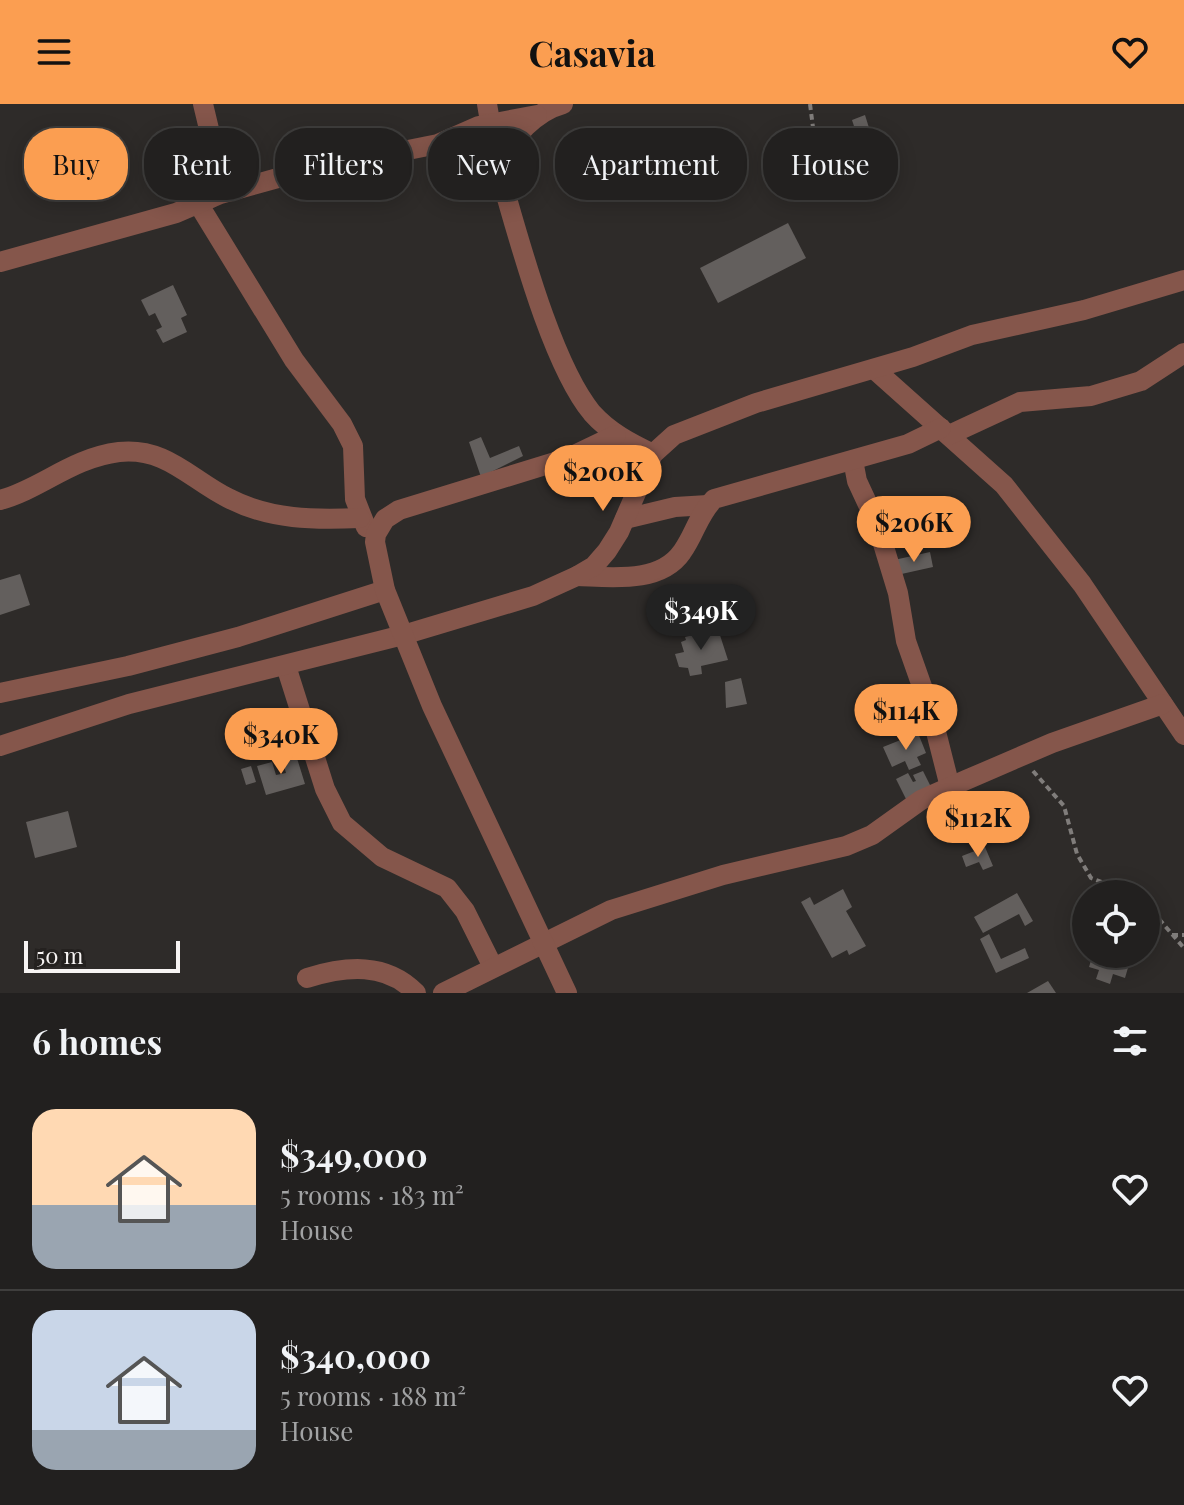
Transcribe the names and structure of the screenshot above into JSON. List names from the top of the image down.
{
  "scale_bar": "50 m",
  "page": {
    "header": "Casavia",
    "chip": [
      "Buy",
      "Rent",
      "Filters",
      "New",
      "Apartment",
      "House"
    ],
    "price": [
      "$200K",
      "$206K",
      "$349K",
      "$114K",
      "$340K",
      "$112K"
    ],
    "scale": "50 m",
    "heading": "6 homes",
    "list": [
      {
        "name": "$349,000",
        "note": "5 rooms · 183 m² · House"
      },
      {
        "name": "$340,000",
        "note": "5 rooms · 188 m² · House"
      }
    ]
  }
}
